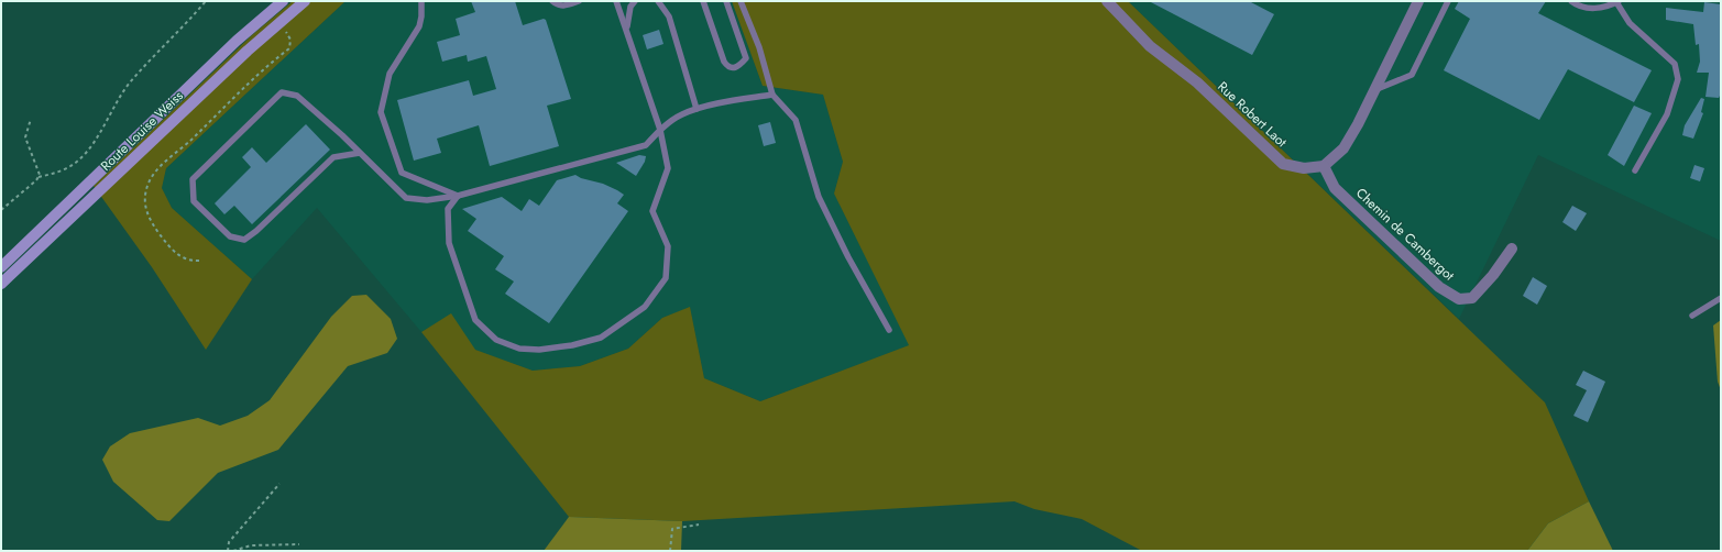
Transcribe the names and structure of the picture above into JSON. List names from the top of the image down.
{
  "streets": {
    "main road": ["Route Louise Weiss"],
    "street": ["Rue Robert Laot", "Chemin de Cambergot"]
  },
  "crossings": [
    ["Rue Robert Laot", "Chemin de Cambergot"]
  ]
}
